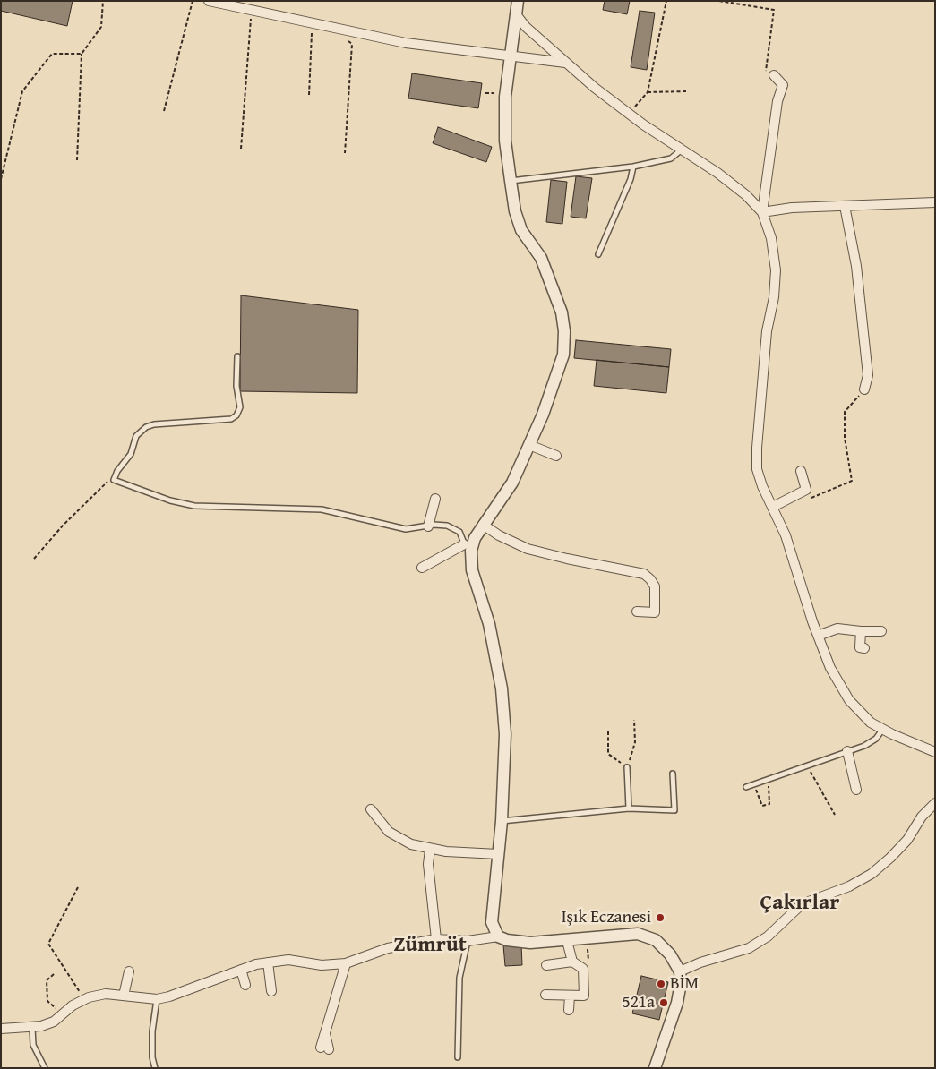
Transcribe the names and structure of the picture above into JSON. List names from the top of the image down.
{
  "districts": ["Çakırlar", "Zümrüt"],
  "places": ["Işık Eczanesi", "BİM", "521a"]
}
